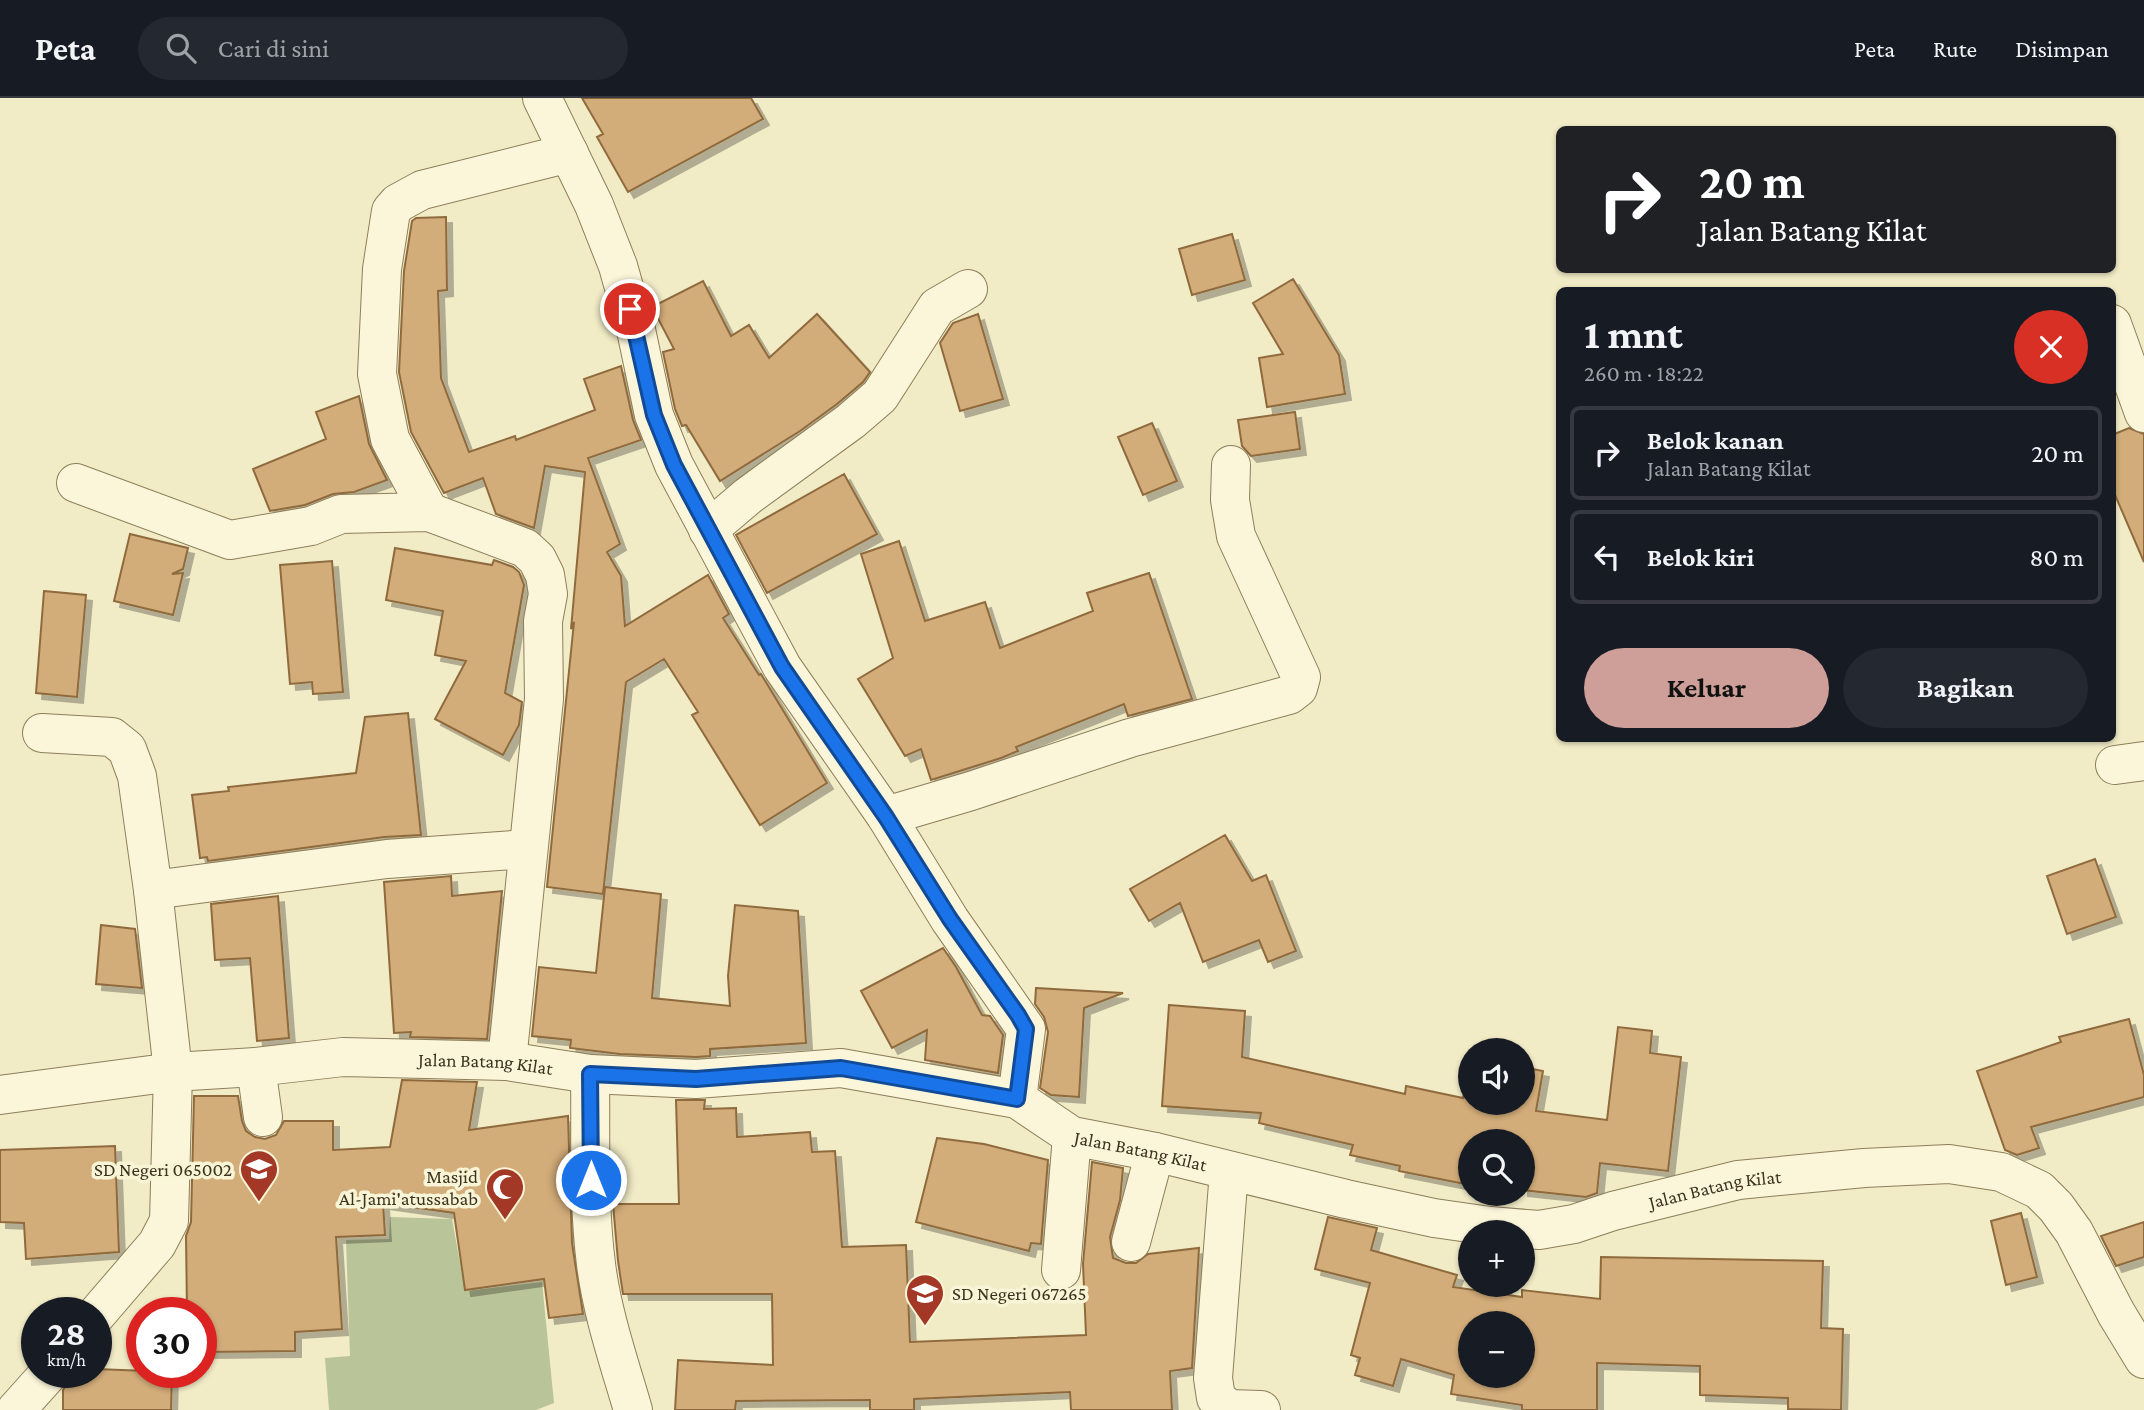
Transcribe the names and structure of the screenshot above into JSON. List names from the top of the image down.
{
  "streets": {
    "street": ["Jalan Batang Kilat"]
  },
  "places": {
    "school or university": ["SD Negeri 065002", "SD Negeri 067265"],
    "mosque": ["Masjid Al-Jami'atussabab"]
  },
  "page": {
    "header": "Peta",
    "search": "Cari di sini",
    "nav": ["Peta", "Rute", "Disimpan"],
    "turn": ["20 m", "Jalan Batang Kilat"],
    "heading": ["1 mnt", "260 m · 18:22"],
    "list": [
      {
        "name": "Belok kanan",
        "note": "Jalan Batang Kilat",
        "value": "20 m"
      },
      {
        "name": "Belok kiri",
        "value": "80 m"
      }
    ],
    "buttons": ["Keluar", "Bagikan"],
    "map_buttons": ["+", "−"],
    "speed": "28 km/h",
    "limit": "30"
  }
}
